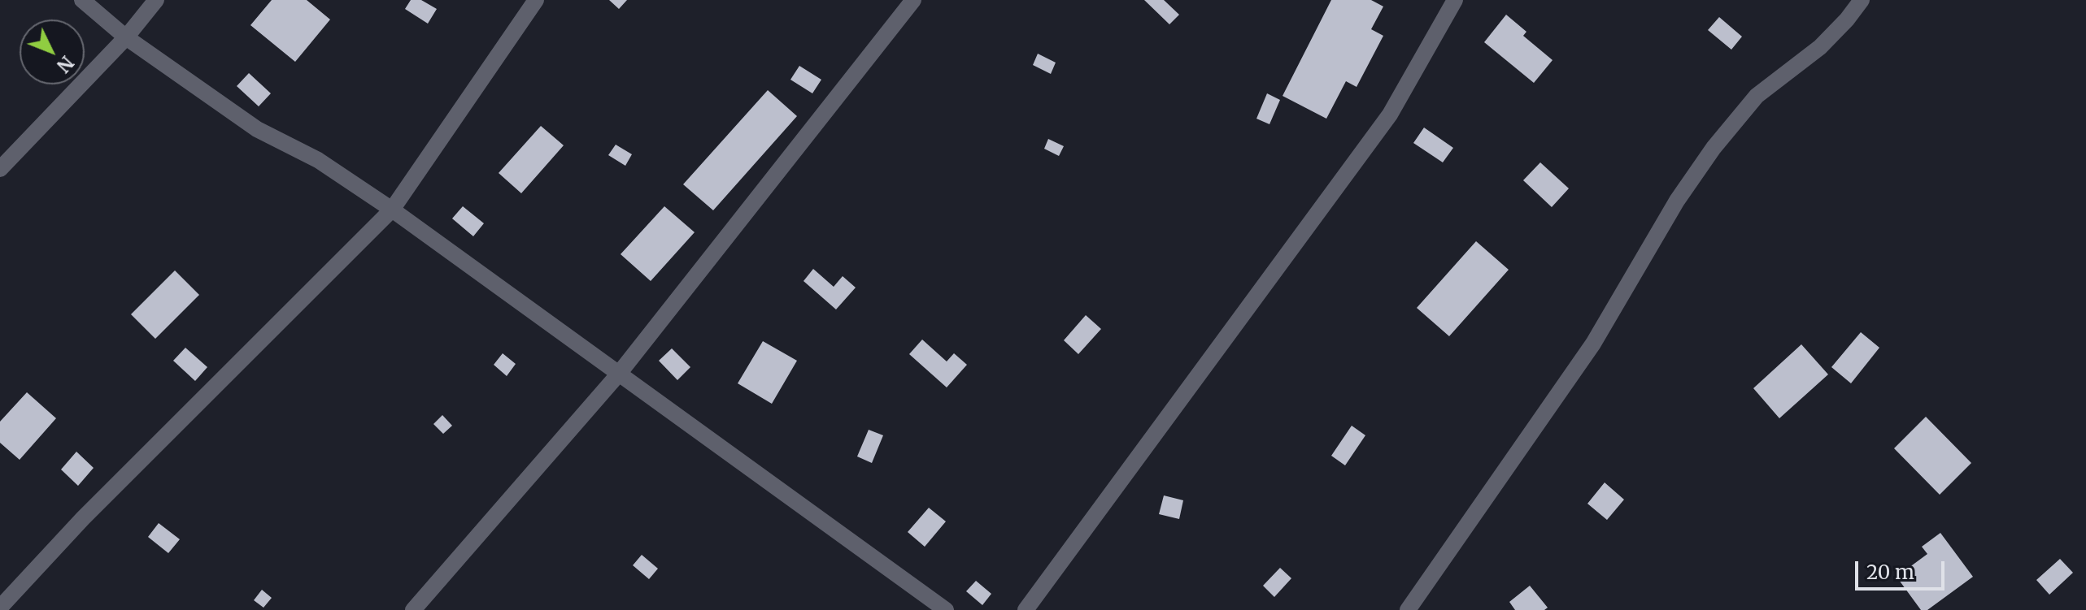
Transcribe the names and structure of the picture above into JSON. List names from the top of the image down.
{
  "scale_bar": "20 m",
  "north": "bottom right"
}
